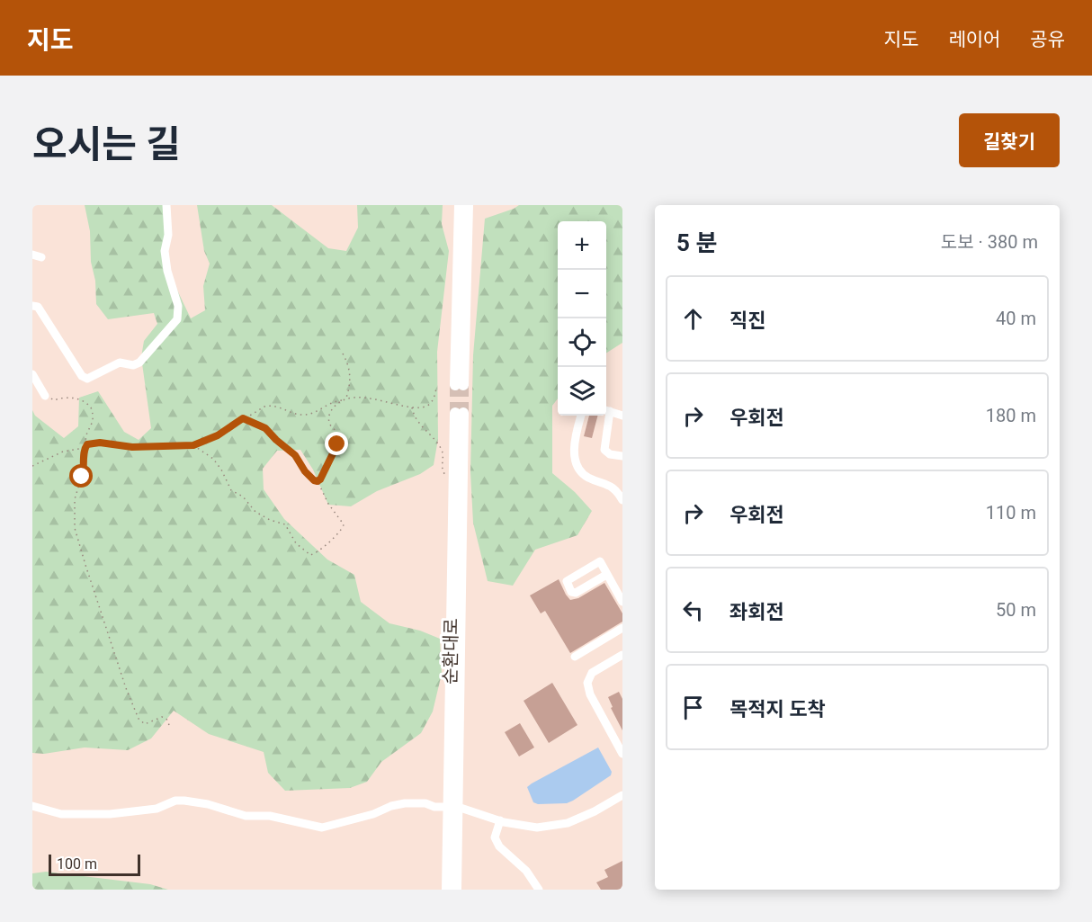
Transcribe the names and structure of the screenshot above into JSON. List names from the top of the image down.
{
  "streets": {
    "main road": ["순환대로"]
  },
  "scale_bar": "100 m",
  "page": {
    "header": "지도",
    "nav": ["지도", "레이어", "공유"],
    "title": "오시는 길",
    "buttons": "길찾기",
    "heading": ["5 분", "도보 · 380 m"],
    "map_buttons": ["+", "−"],
    "list": [
      ["직진", "40 m"],
      ["우회전", "180 m"],
      ["우회전", "110 m"],
      ["좌회전", "50 m"],
      "목적지 도착"
    ],
    "scale": "100 m"
  }
}
